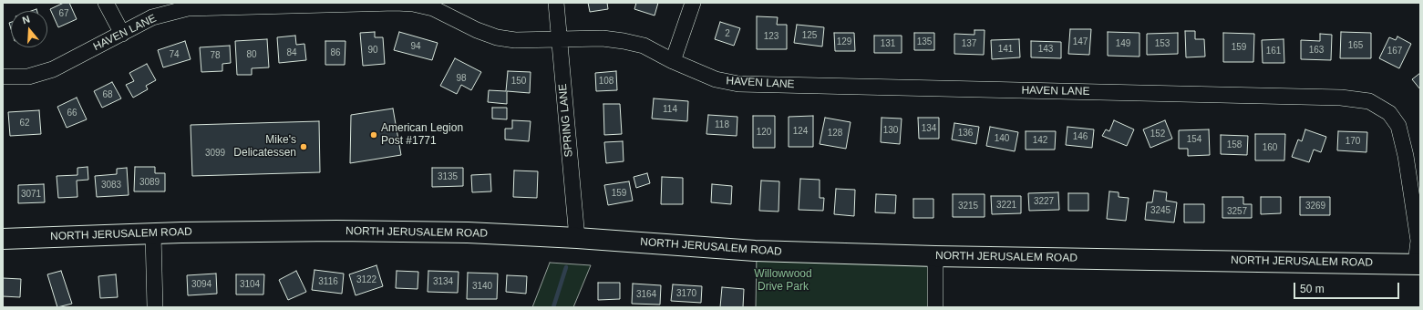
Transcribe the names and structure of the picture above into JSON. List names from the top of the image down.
{
  "streets": {
    "main road": ["NORTH JERUSALEM ROAD"],
    "street": ["HAVEN LANE", "SPRING LANE"]
  },
  "crossings": [
    ["HAVEN LANE", "SPRING LANE"],
    ["HAVEN LANE", "NORTH JERUSALEM ROAD"],
    ["SPRING LANE", "NORTH JERUSALEM ROAD"]
  ],
  "parks": ["Willowwood Drive Park"],
  "places": ["American Legion Post #1771", "Mike's Delicatessen"],
  "house_numbers": [
    "67",
    "2",
    "125",
    "123",
    "129",
    "135",
    "147",
    "131",
    "137",
    "149",
    "153",
    "165",
    "94",
    "159",
    "141",
    "143",
    "90",
    "163",
    "161",
    "167",
    "84",
    "86",
    "74",
    "80",
    "78",
    "98",
    "150",
    "108",
    "68",
    "114",
    "66",
    "62",
    "118",
    "134",
    "130",
    "124",
    "120",
    "128",
    "136",
    "152",
    "146",
    "140",
    "154",
    "142",
    "170",
    "158",
    "160",
    "3099",
    "3135",
    "3089",
    "3083",
    "159",
    "3071",
    "3227",
    "3221",
    "3215",
    "3269",
    "3245",
    "3257",
    "3122",
    "3116",
    "3134",
    "3094",
    "3104",
    "3140",
    "3170",
    "3164"
  ],
  "scale_bar": "50 m",
  "north": "top"
}
